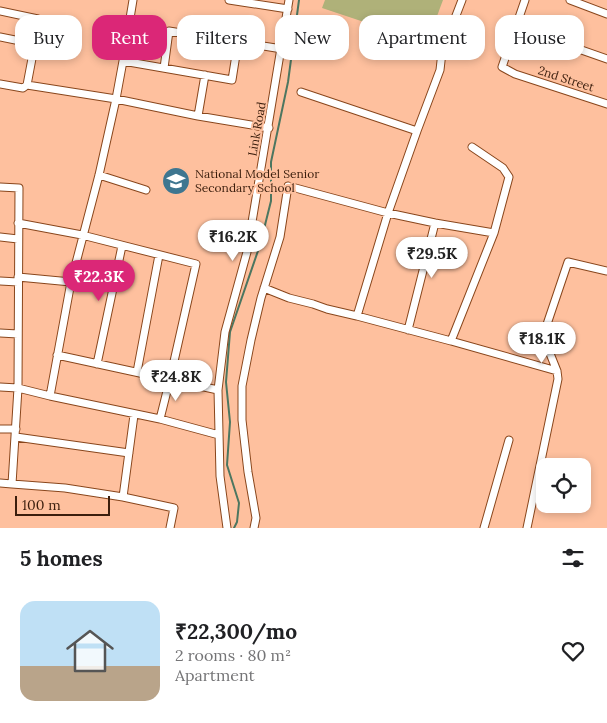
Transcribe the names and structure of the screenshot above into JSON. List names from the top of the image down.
{
  "streets": {
    "street": ["2nd Street", "Link Road"]
  },
  "places": {
    "school or university": ["National Model Senior Secondary School"]
  },
  "scale_bar": "100 m",
  "page": {
    "chip": [
      "Buy",
      "Rent",
      "Filters",
      "New",
      "Apartment",
      "House"
    ],
    "price": [
      "₹16.2K",
      "₹29.5K",
      "₹22.3K",
      "₹18.1K",
      "₹24.8K"
    ],
    "scale": "100 m",
    "heading": "5 homes",
    "list": [
      {
        "name": "₹22,300/mo",
        "note": "2 rooms · 80 m² · Apartment"
      }
    ]
  }
}
